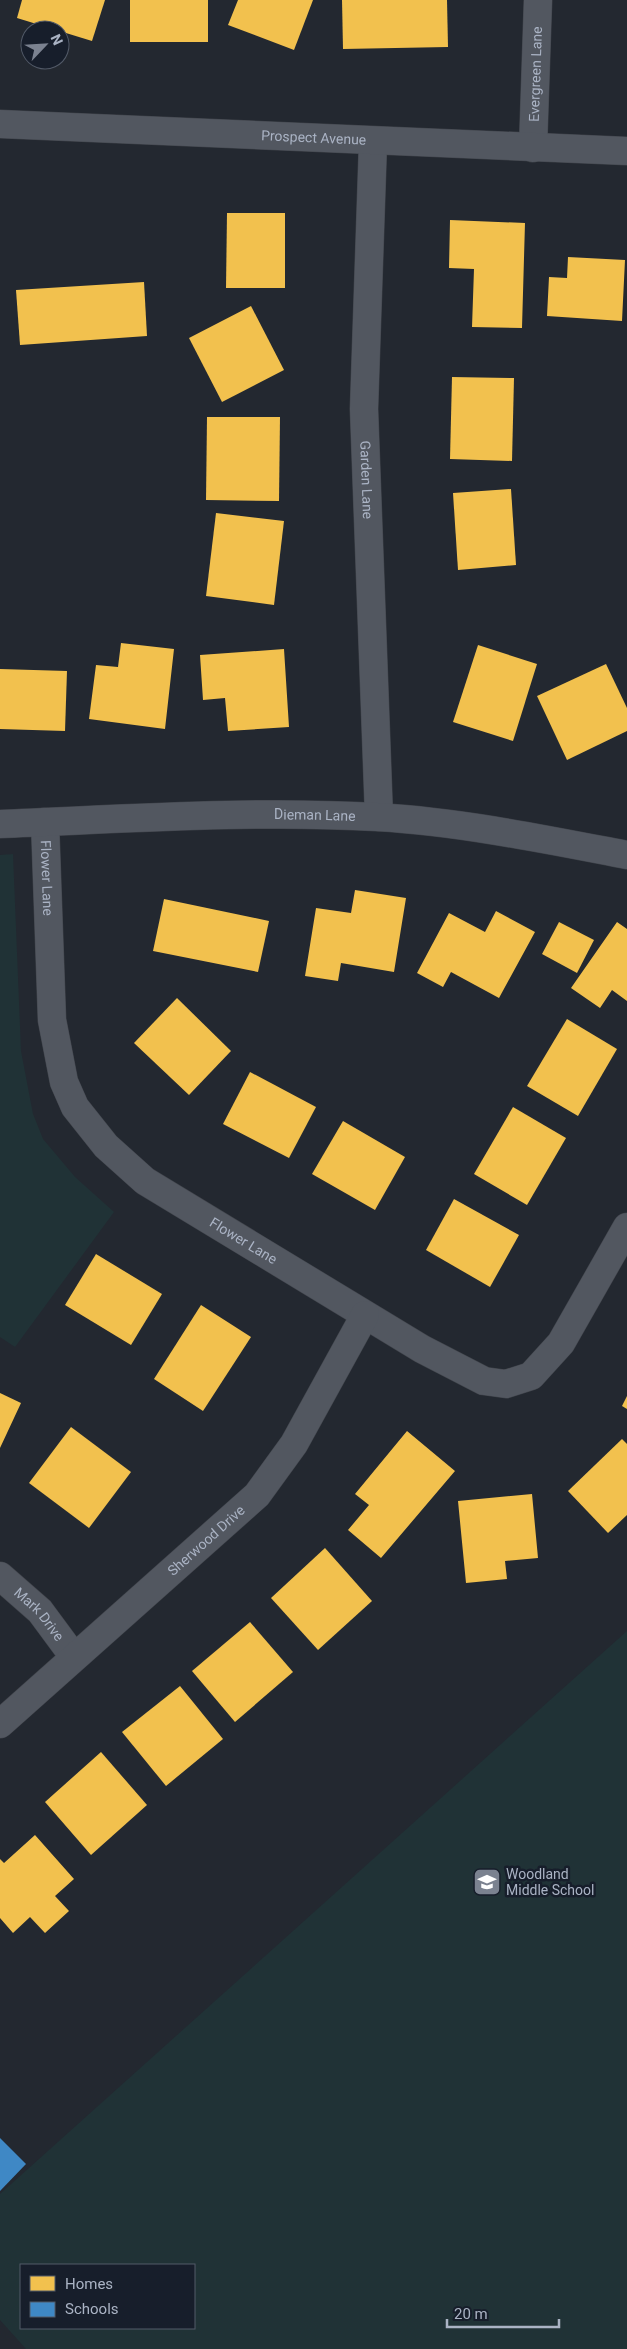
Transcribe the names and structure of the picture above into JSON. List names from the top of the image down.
{
  "streets": {
    "street": [
      "Evergreen Lane",
      "Prospect Avenue",
      "Garden Lane",
      "Dieman Lane",
      "Flower Lane",
      "Sherwood Drive",
      "Mark Drive"
    ]
  },
  "crossings": [
    ["Evergreen Lane", "Prospect Avenue"],
    ["Prospect Avenue", "Garden Lane"],
    ["Garden Lane", "Dieman Lane"],
    ["Dieman Lane", "Flower Lane"],
    ["Flower Lane", "Sherwood Drive"],
    ["Sherwood Drive", "Mark Drive"]
  ],
  "places": {
    "school or university": ["Woodland Middle School"]
  },
  "legend": ["Homes", "Schools"],
  "scale_bar": "20 m",
  "north": "top right"
}
